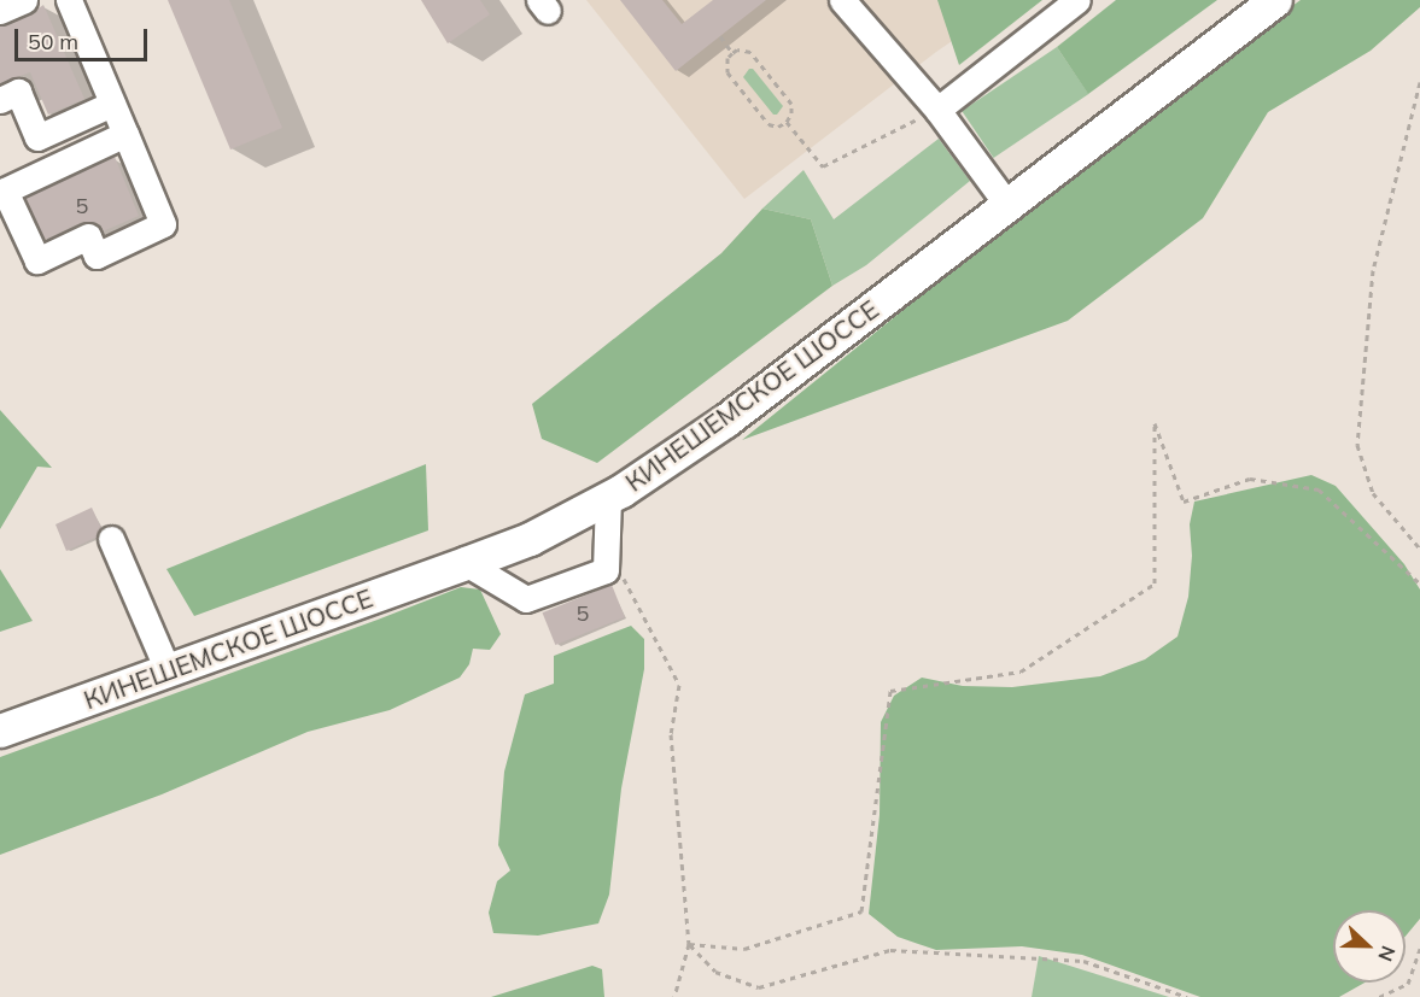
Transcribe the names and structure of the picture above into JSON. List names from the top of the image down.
{
  "streets": {
    "main road": ["КИНЕШЕМСКОЕ ШОССЕ"]
  },
  "house_numbers": ["5", "5"],
  "scale_bar": "50 m",
  "north": "right"
}
